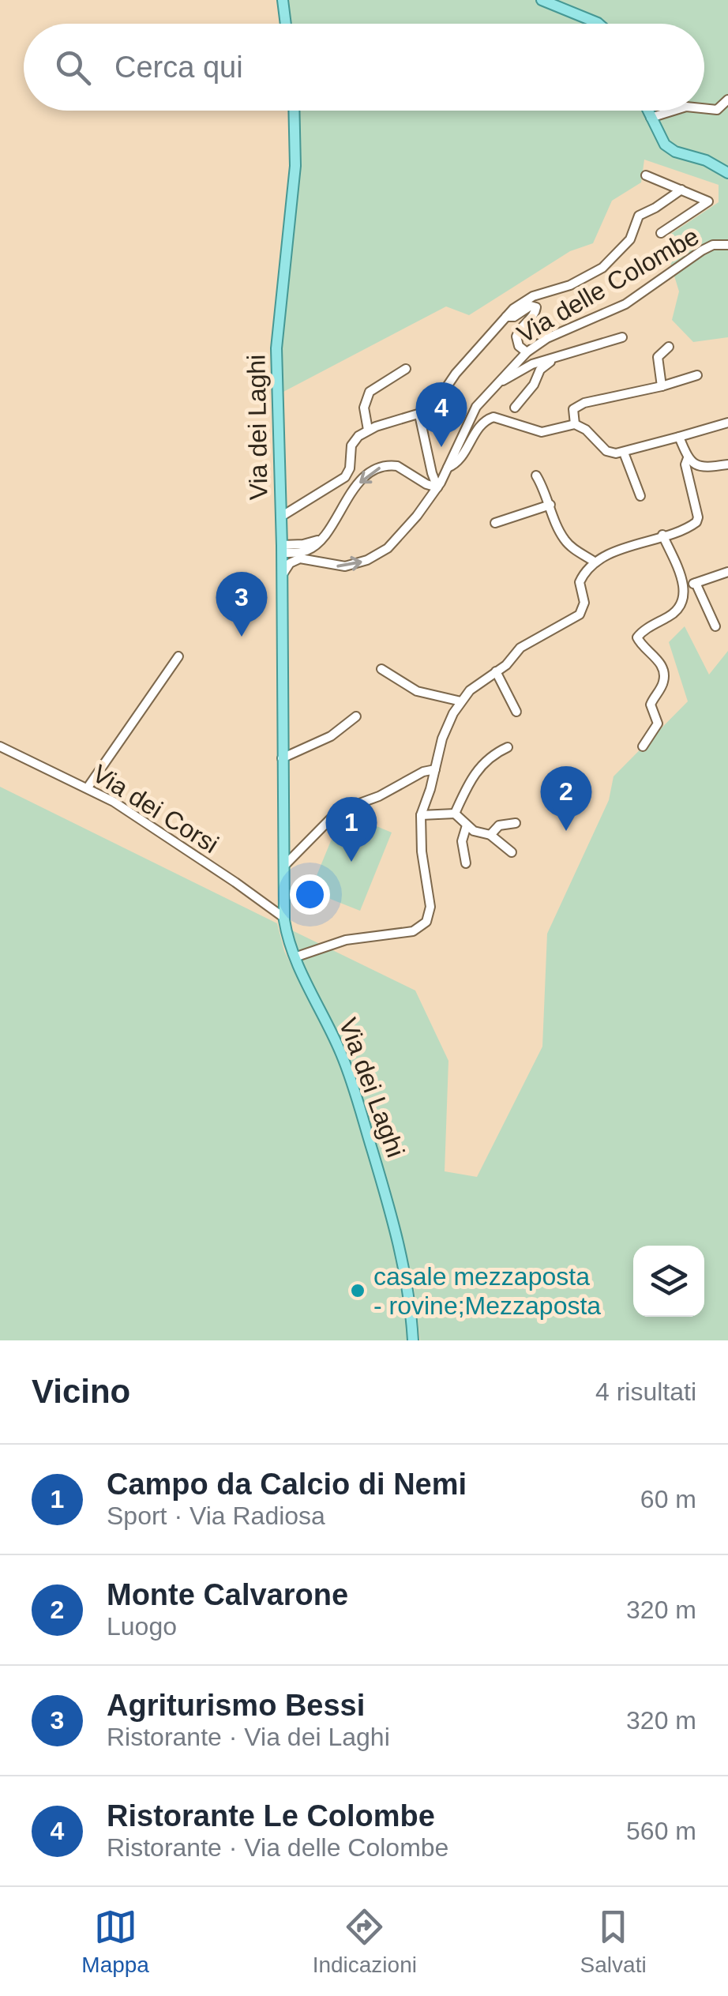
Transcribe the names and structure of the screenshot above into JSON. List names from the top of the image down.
{
  "streets": {
    "main road": ["Via dei Laghi"],
    "street": ["Via delle Colombe", "Via dei Corsi"]
  },
  "crossings": [
    ["Via delle Colombe", "Via dei Laghi"],
    ["Via dei Laghi", "Via dei Corsi"]
  ],
  "places": ["casale mezzaposta - rovine;Mezzaposta"],
  "page": {
    "search": "Cerca qui",
    "pins": [
      "4",
      "3",
      "2",
      "1"
    ],
    "heading": ["Vicino", "4 risultati"],
    "list": [
      {
        "mark": "1",
        "name": "Campo da Calcio di Nemi",
        "note": "Sport · Via Radiosa",
        "value": "60 m"
      },
      {
        "mark": "2",
        "name": "Monte Calvarone",
        "note": "Luogo",
        "value": "320 m"
      },
      {
        "mark": "3",
        "name": "Agriturismo Bessi",
        "note": "Ristorante · Via dei Laghi",
        "value": "320 m"
      },
      {
        "mark": "4",
        "name": "Ristorante Le Colombe",
        "note": "Ristorante · Via delle Colombe",
        "value": "560 m"
      }
    ],
    "nav": ["Mappa", "Indicazioni", "Salvati"]
  }
}
